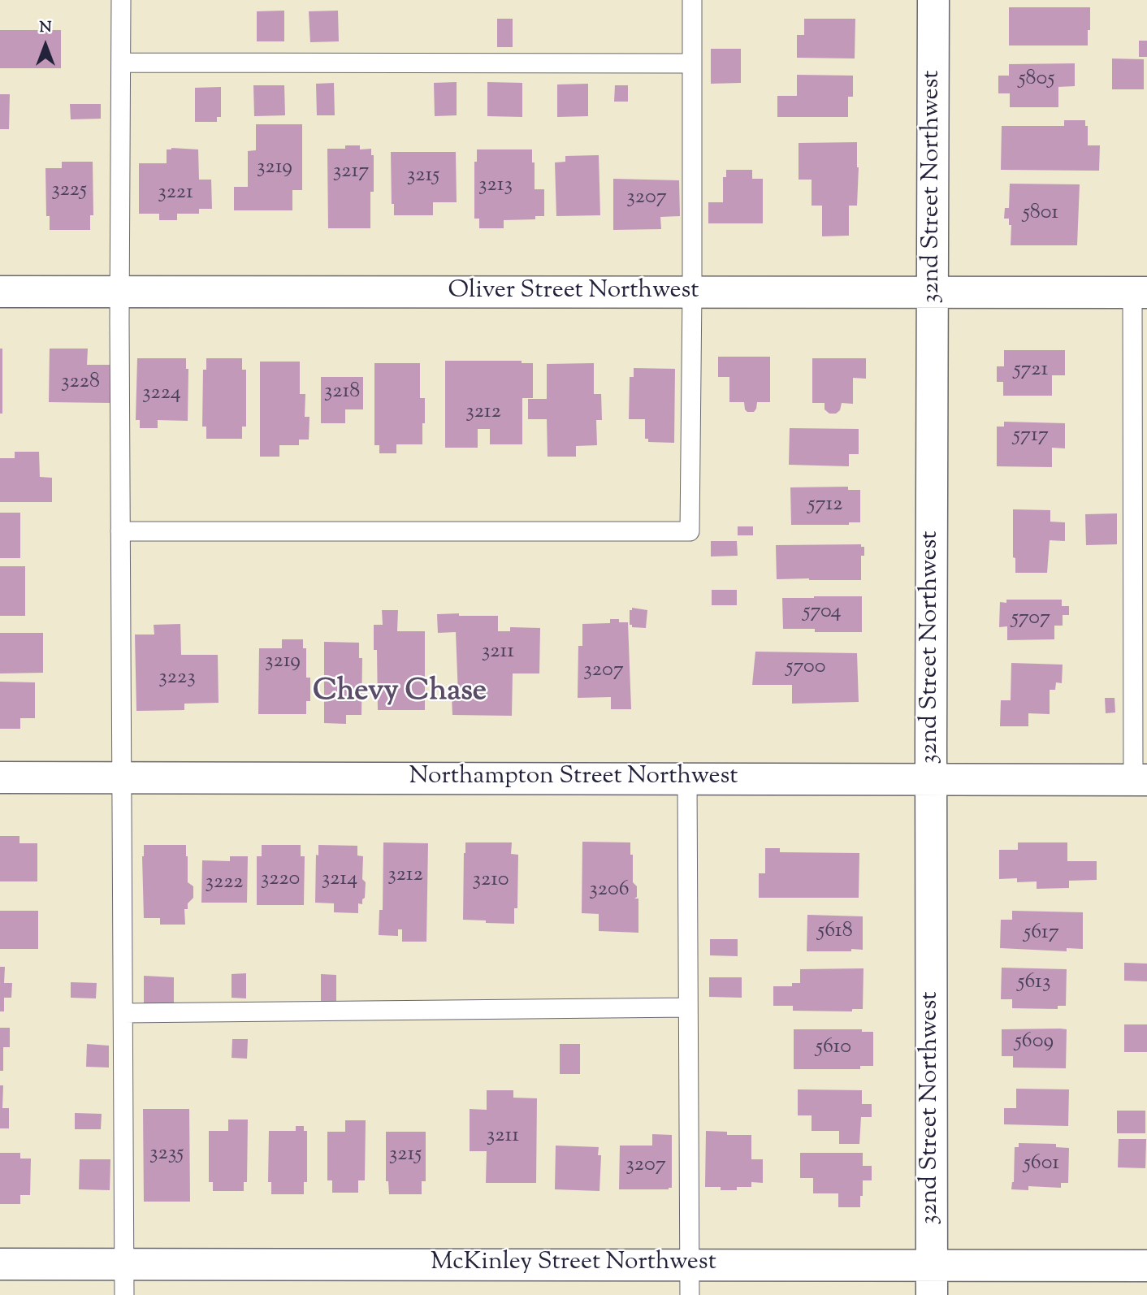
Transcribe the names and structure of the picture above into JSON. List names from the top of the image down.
{
  "streets": {
    "street": [
      "32nd Street Northwest",
      "Oliver Street Northwest",
      "Northampton Street Northwest",
      "McKinley Street Northwest"
    ]
  },
  "crossings": [
    ["32nd Street Northwest", "Oliver Street Northwest"],
    ["32nd Street Northwest", "Northampton Street Northwest"],
    ["32nd Street Northwest", "McKinley Street Northwest"]
  ],
  "districts": ["Chevy Chase"],
  "house_numbers": [
    "5805",
    "3219",
    "3217",
    "3215",
    "3213",
    "3225",
    "3221",
    "3207",
    "5801",
    "5721",
    "3228",
    "3218",
    "3224",
    "3212",
    "5717",
    "5712",
    "5704",
    "5707",
    "3211",
    "3219",
    "5700",
    "3207",
    "3223",
    "3212",
    "3220",
    "3214",
    "3210",
    "3222",
    "3206",
    "5618",
    "5617",
    "5613",
    "5609",
    "5610",
    "3211",
    "3235",
    "3215",
    "5601",
    "3207"
  ],
  "north": "top"
}
